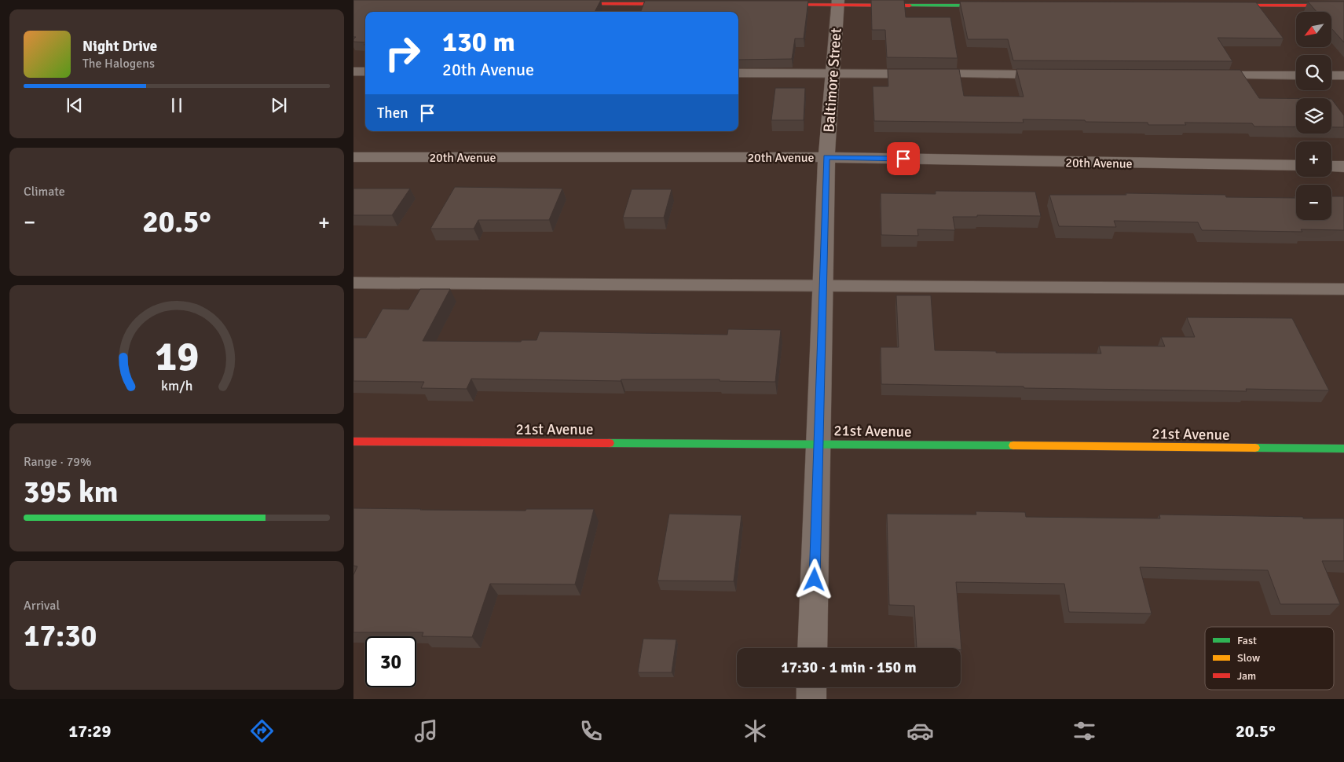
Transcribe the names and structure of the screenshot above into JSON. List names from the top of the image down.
{
  "streets": {
    "street": ["Baltimore Street", "20th Avenue", "21st Avenue"]
  },
  "crossings": [
    ["Baltimore Street", "20th Avenue"],
    ["Baltimore Street", "21st Avenue"]
  ],
  "legend": ["Fast", "Slow", "Jam"],
  "north": "bottom left",
  "page": {
    "map_buttons": ["+", "−"],
    "turn": ["130 m", "20th Avenue"],
    "song": ["Night Drive", "The Halogens"],
    "then": "Then",
    "tile": [
      "Climate",
      ["Range · 79%", "395 km"],
      ["Arrival", "17:30"]
    ],
    "heat": ["−", "20.5°", "+"],
    "limit": "30",
    "trip": "17:30 · 1 min · 150 m",
    "tabs": ["17:29", "20.5°"],
    "gauge": ["19", "km/h"]
  }
}
